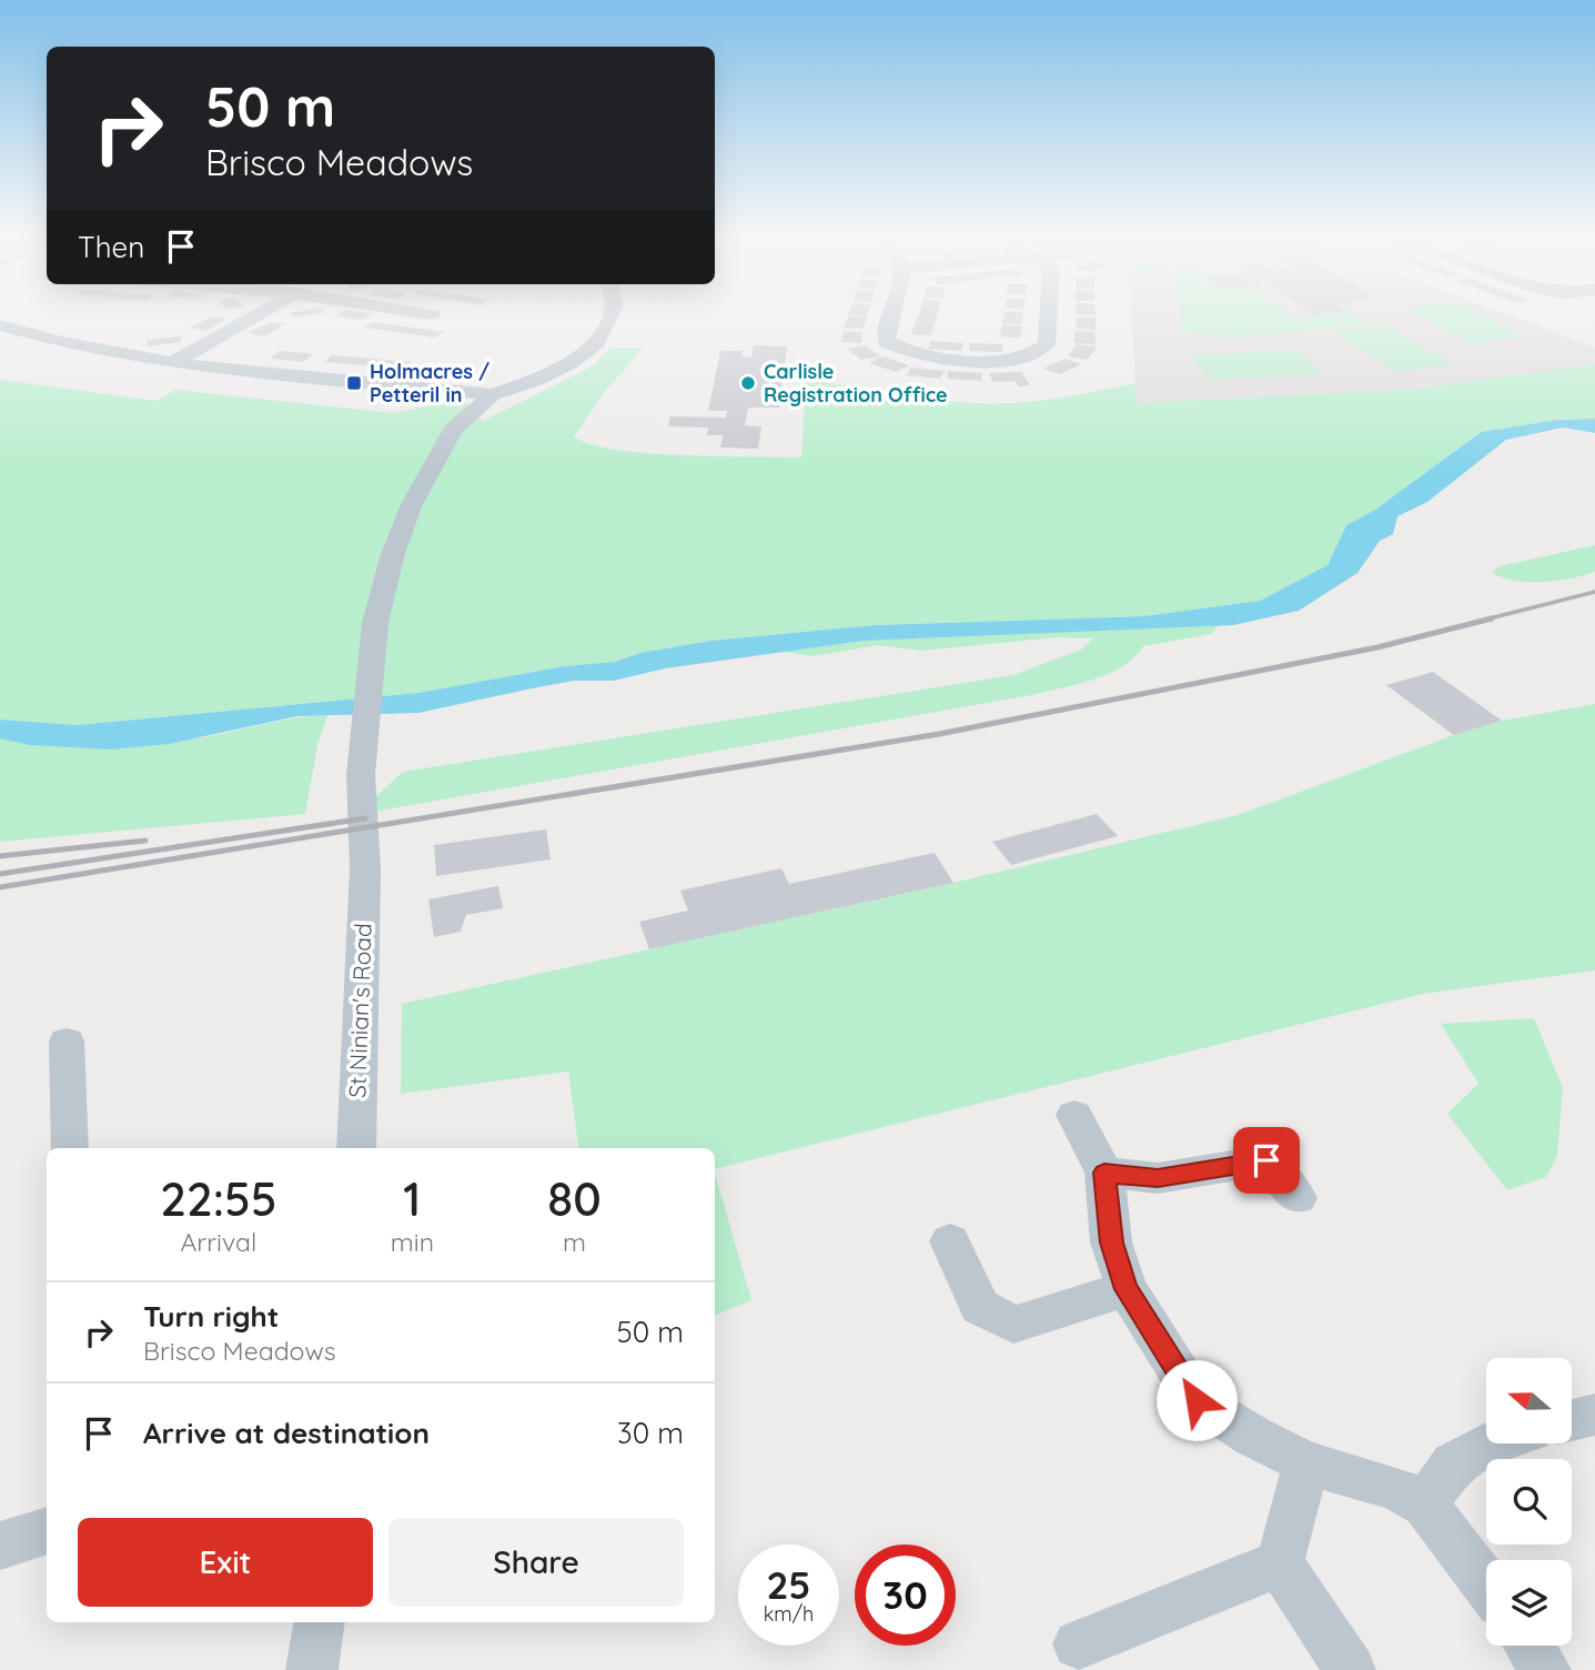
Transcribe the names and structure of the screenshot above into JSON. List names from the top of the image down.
{
  "streets": {
    "street": ["St Ninian's Road"]
  },
  "places": {
    "transit": ["Holmacres / Petteril in"],
    "other": ["Carlisle Registration Office"]
  },
  "north": "left",
  "page": {
    "turn": ["50 m", "Brisco Meadows"],
    "then": "Then",
    "eta": [
      "22:55",
      "Arrival",
      "1",
      "min",
      "80",
      "m"
    ],
    "list": [
      {
        "name": "Turn right",
        "note": "Brisco Meadows",
        "value": "50 m"
      },
      {
        "name": "Arrive at destination",
        "value": "30 m"
      }
    ],
    "buttons": ["Exit", "Share"],
    "speed": "25 km/h",
    "limit": "30"
  }
}
